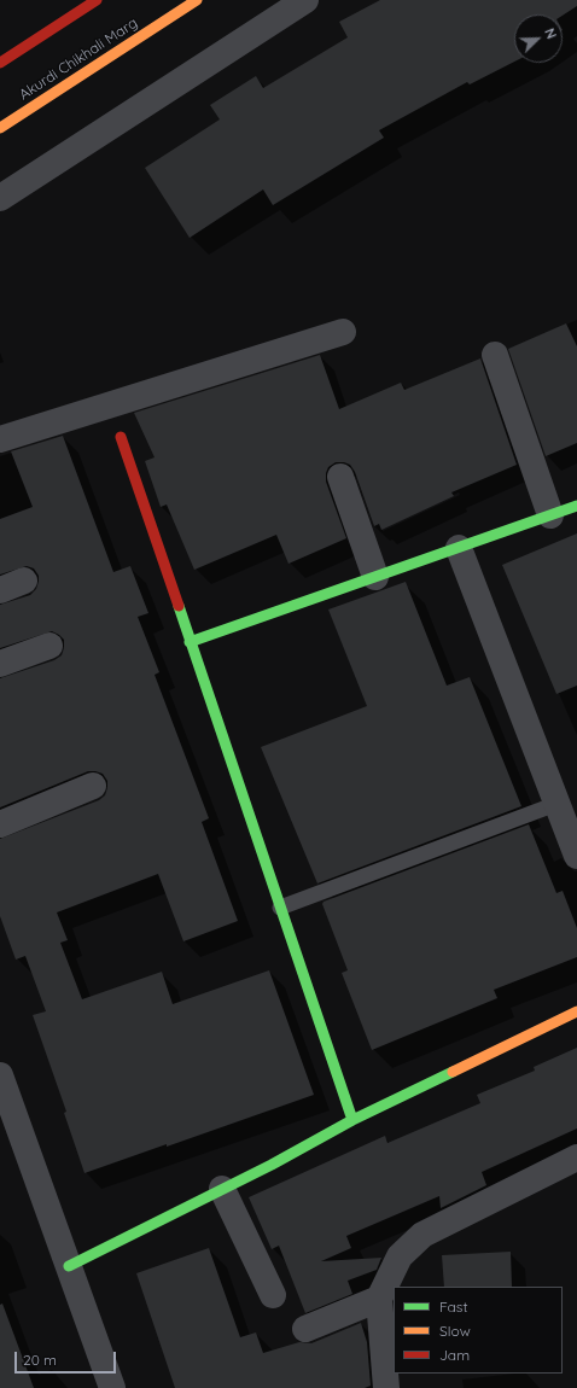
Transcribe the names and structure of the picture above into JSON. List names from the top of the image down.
{
  "streets": {
    "street": ["Akurdi Chikhali Marg"]
  },
  "legend": ["Fast", "Slow", "Jam"],
  "scale_bar": "20 m",
  "north": "top right"
}
